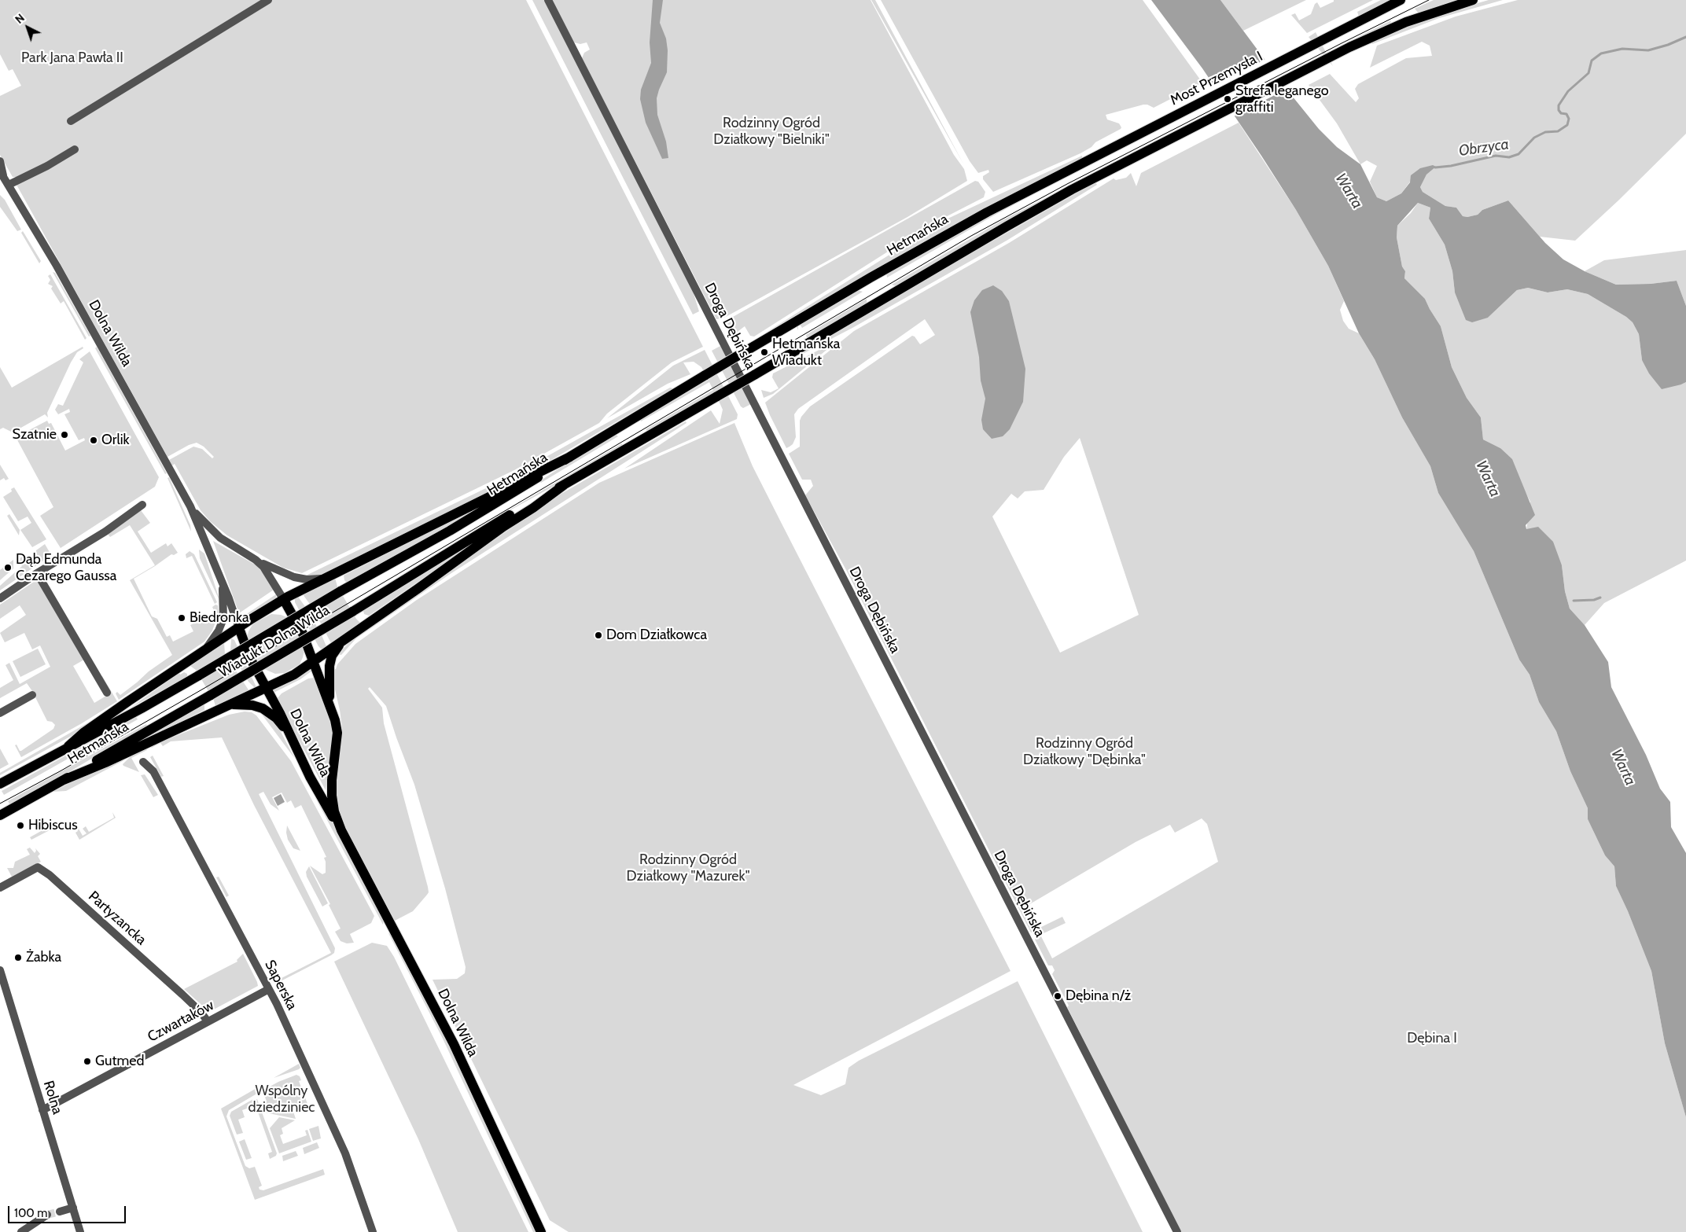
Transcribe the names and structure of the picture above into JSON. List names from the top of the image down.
{
  "streets": {
    "main road": [
      "Most Przemysła I",
      "Hetmańska",
      "Dolna Wilda",
      "Wiadukt Dolna Wilda"
    ],
    "street": [
      "Droga Dębińska",
      "Partyzancka",
      "Saperska",
      "Czwartaków",
      "Rolna"
    ]
  },
  "crossings": [
    ["Most Przemysła I", "Hetmańska"],
    ["Hetmańska", "Wiadukt Dolna Wilda"],
    ["Partyzancka", "Czwartaków"],
    ["Saperska", "Czwartaków"],
    ["Czwartaków", "Rolna"]
  ],
  "water": ["Obrzyca", "Warta"],
  "parks": [
    "Park Jana Pawła II",
    "Rodzinny Ogród Działkowy \"Bielniki\"",
    "Rodzinny Ogród Działkowy \"Dębinka\"",
    "Rodzinny Ogród Działkowy \"Mazurek\"",
    "Dębina I",
    "Wspólny dziedziniec"
  ],
  "places": [
    "Strefa leganego graffiti",
    "Hetmańska Wiadukt",
    "Szatnie",
    "Orlik",
    "Dąb Edmunda Cezarego Gaussa",
    "Biedronka",
    "Dom Działkowca",
    "Hibiscus",
    "Żabka",
    "Dębina n/ż",
    "Gutmed"
  ],
  "scale_bar": "100 m",
  "north": "top left"
}
